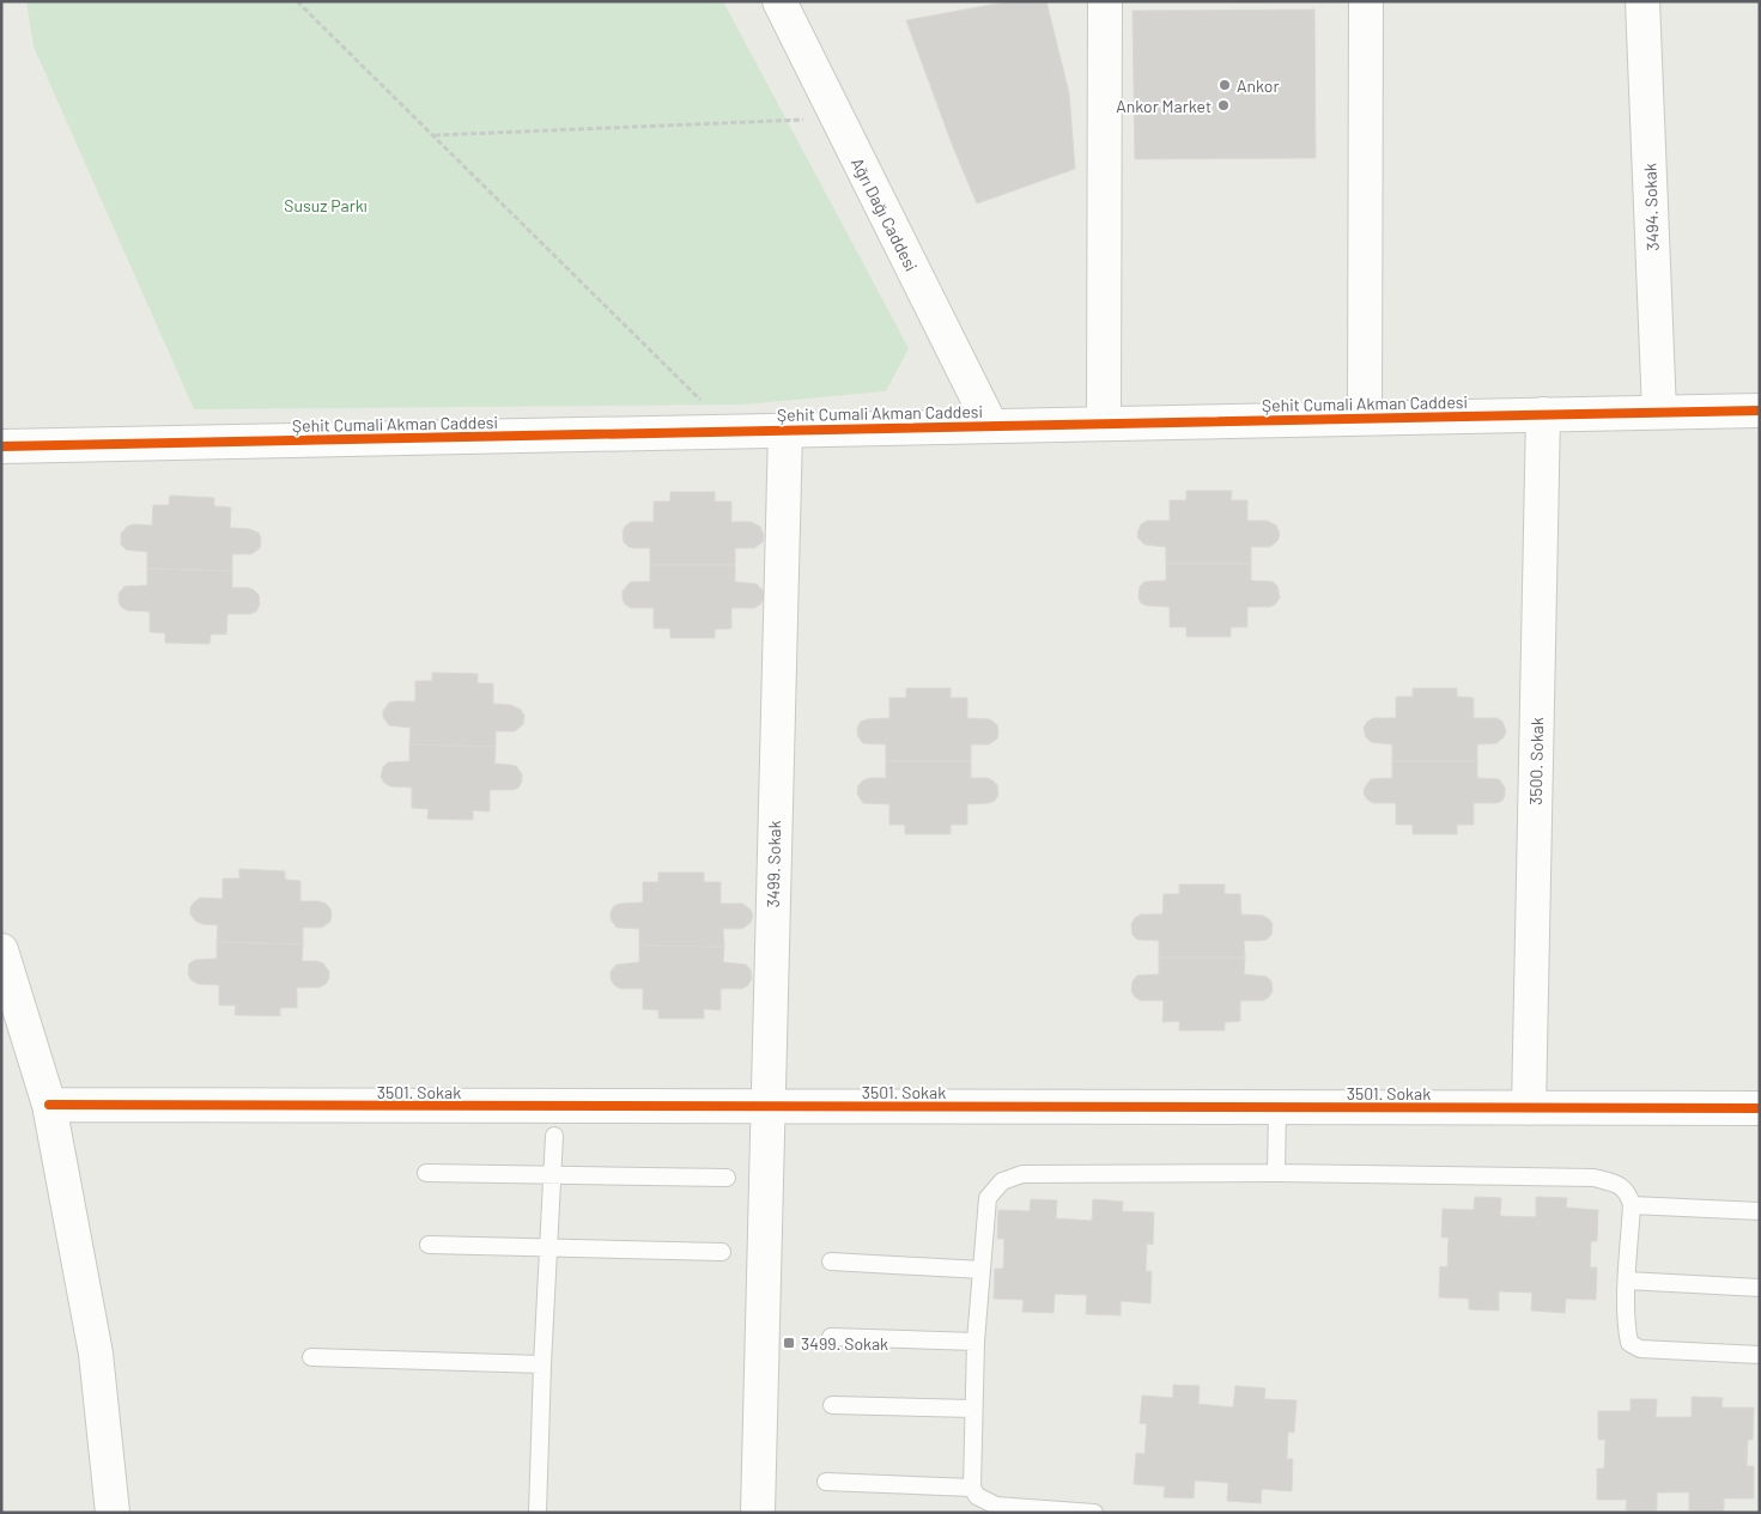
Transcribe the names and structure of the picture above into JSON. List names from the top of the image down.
{
  "streets": {
    "street": [
      "3494. Sokak",
      "Ağrı Dağı Caddesi",
      "Şehit Cumali Akman Caddesi",
      "3500. Sokak",
      "3499. Sokak",
      "3501. Sokak"
    ]
  },
  "crossings": [
    ["3494. Sokak", "Şehit Cumali Akman Caddesi"],
    ["Ağrı Dağı Caddesi", "Şehit Cumali Akman Caddesi"],
    ["Şehit Cumali Akman Caddesi", "3500. Sokak"],
    ["Şehit Cumali Akman Caddesi", "3499. Sokak"],
    ["3500. Sokak", "3501. Sokak"],
    ["3499. Sokak", "3501. Sokak"]
  ],
  "parks": ["Susuz Parkı"],
  "places": {
    "other": ["Ankor", "Ankor Market"],
    "transit": ["3499. Sokak"]
  }
}
